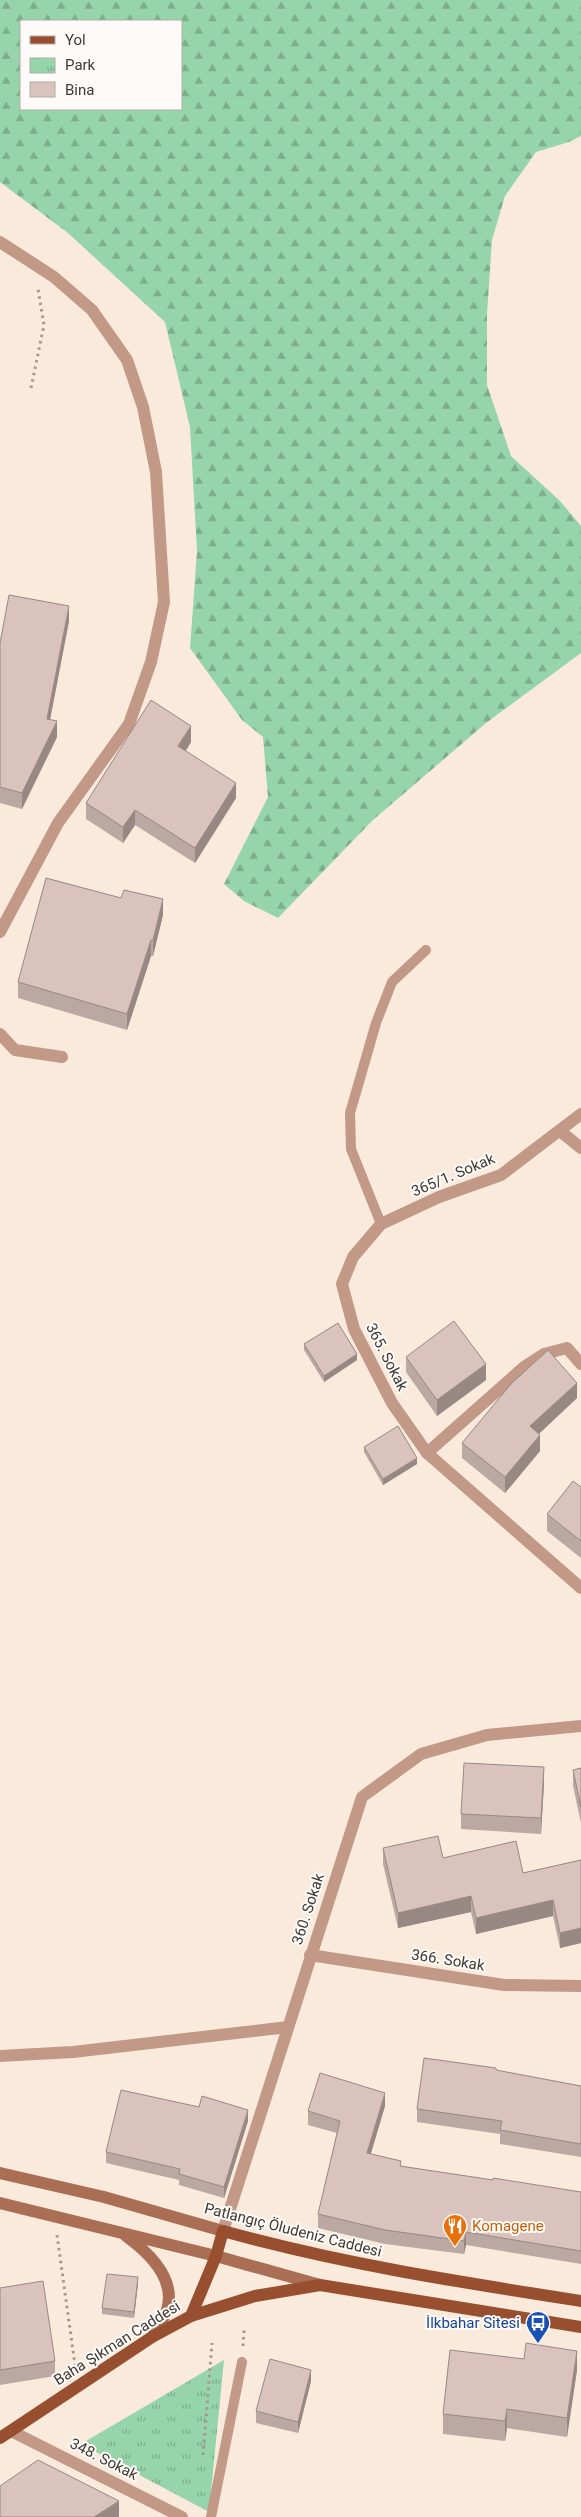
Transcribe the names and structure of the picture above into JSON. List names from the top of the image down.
{
  "streets": {
    "main road": ["360. Sokak", "Patlangıç Öludeniz Caddesi", "Baha Şıkman Caddesi"],
    "street": [
      "365/1. Sokak",
      "365. Sokak",
      "366. Sokak",
      "348. Sokak"
    ]
  },
  "crossings": [
    ["365/1. Sokak", "365. Sokak"],
    ["360. Sokak", "366. Sokak"],
    ["360. Sokak", "Patlangıç Öludeniz Caddesi"],
    ["360. Sokak", "Baha Şıkman Caddesi"],
    ["Baha Şıkman Caddesi", "348. Sokak"]
  ],
  "places": {
    "restaurant": ["Komagene"],
    "bus stop": ["İlkbahar Sitesi"]
  },
  "legend": ["Yol", "Park", "Bina"]
}
